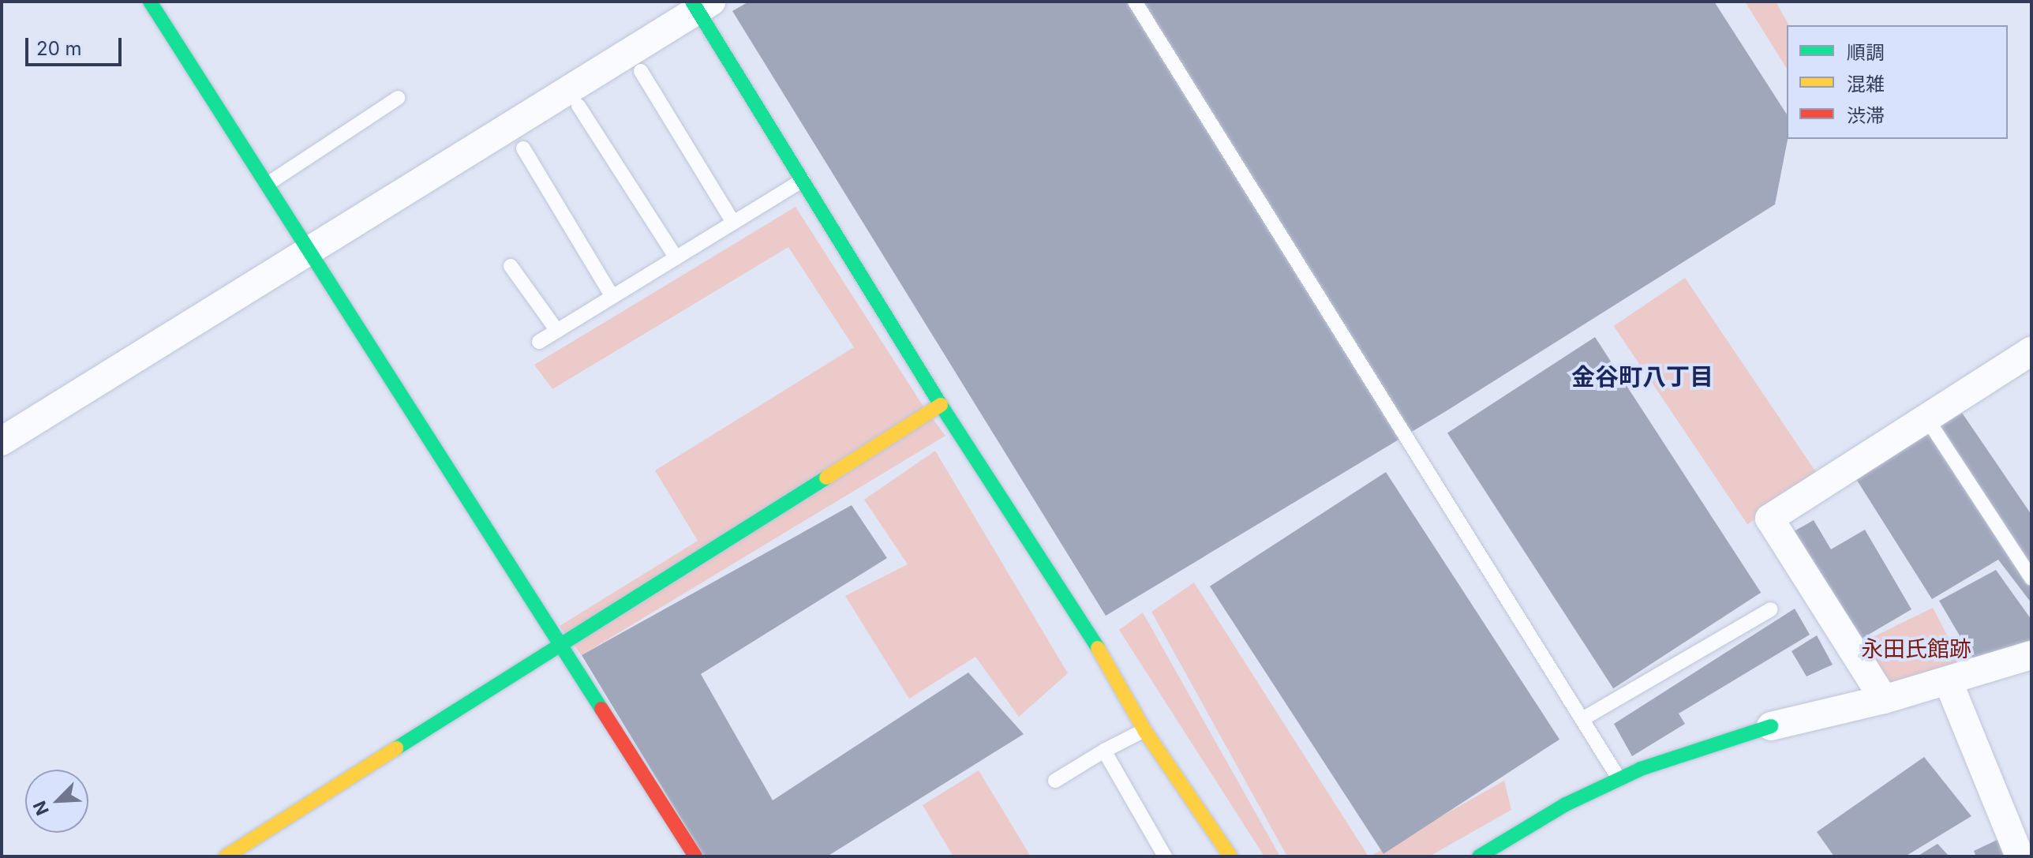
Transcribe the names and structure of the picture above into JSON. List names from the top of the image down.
{
  "districts": ["金谷町八丁目"],
  "parks": ["永田氏館跡"],
  "legend": ["順調", "混雑", "渋滞"],
  "scale_bar": "20 m",
  "north": "bottom left"
}
